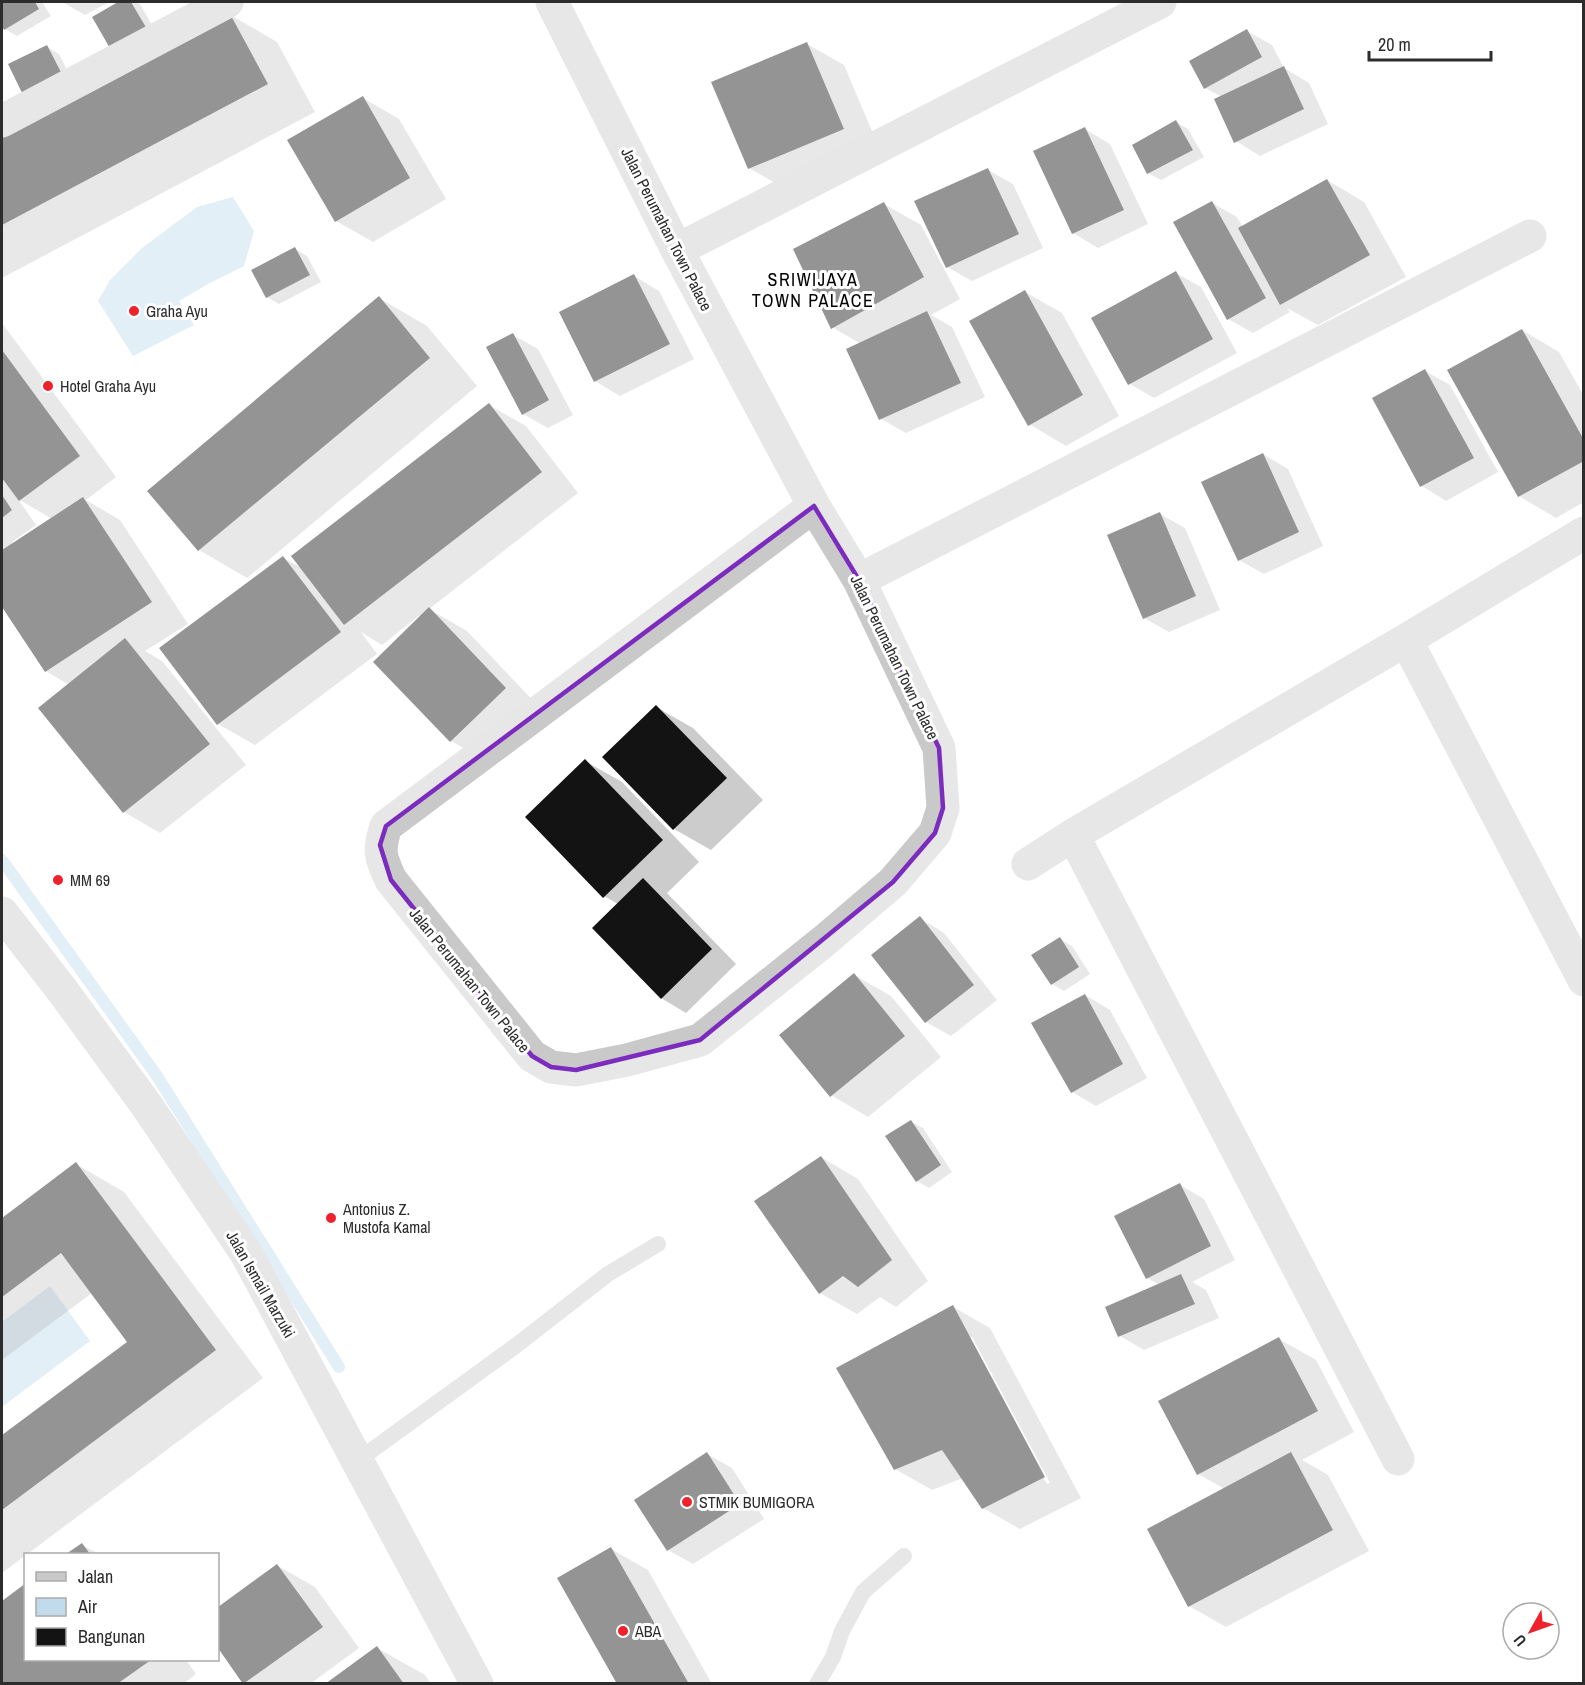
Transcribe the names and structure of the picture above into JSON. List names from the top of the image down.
{
  "streets": {
    "street": ["Jalan Perumahan Town Palace", "Jalan Ismail Marzuki"]
  },
  "districts": ["SRIWIJAYA TOWN PALACE"],
  "places": [
    "Graha Ayu",
    "Hotel Graha Ayu",
    "MM 69",
    "Antonius Z. Mustofa Kamal",
    "STMIK BUMIGORA",
    "ABA"
  ],
  "legend": ["Jalan", "Air", "Bangunan"],
  "scale_bar": "20 m",
  "north": "bottom left"
}
